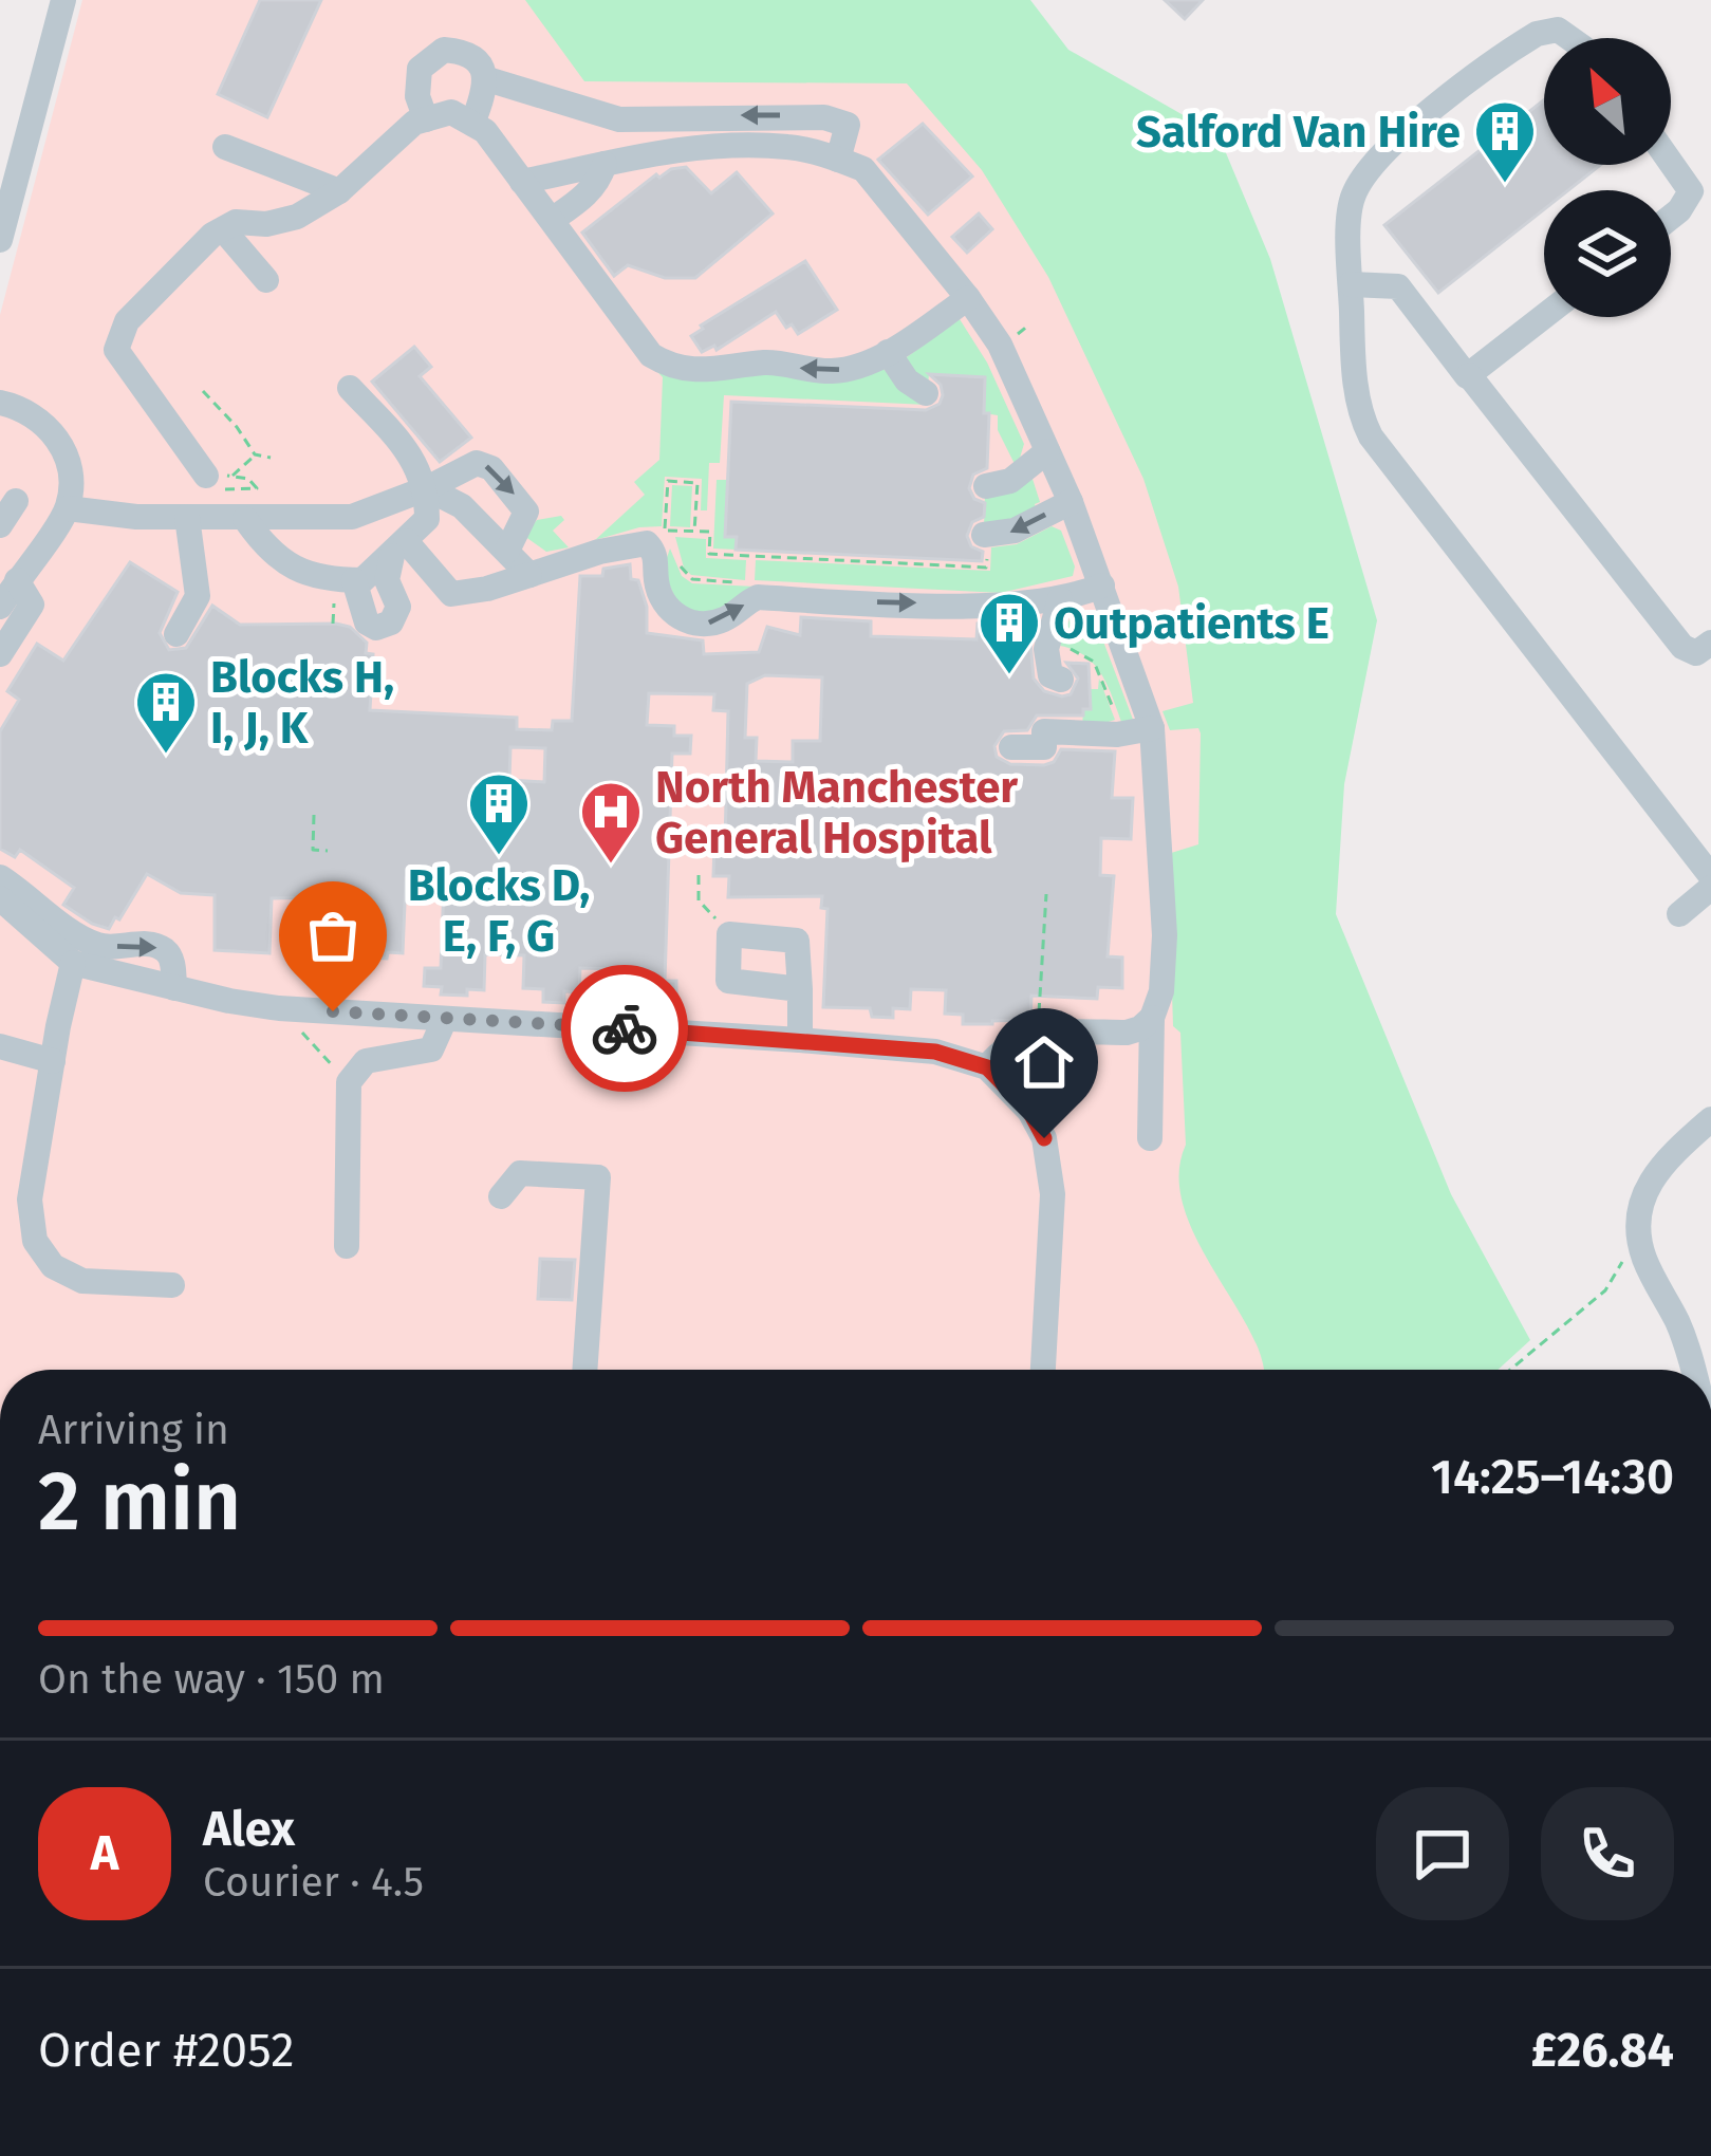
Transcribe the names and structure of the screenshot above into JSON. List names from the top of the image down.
{
  "places": {
    "building": [
      "Salford Van Hire",
      "Outpatients E",
      "Blocks H, I, J, K",
      "Blocks D, E, F, G"
    ],
    "hospital": ["North Manchester General Hospital"]
  },
  "north": "top left",
  "page": {
    "heading": ["2 min", "Arriving in", "14:25–14:30"],
    "panel": [
      "Alex",
      "Courier · 4.5",
      "Order #2052",
      "£26.84"
    ],
    "bar": "On the way · 150 m",
    "round": "A"
  }
}
